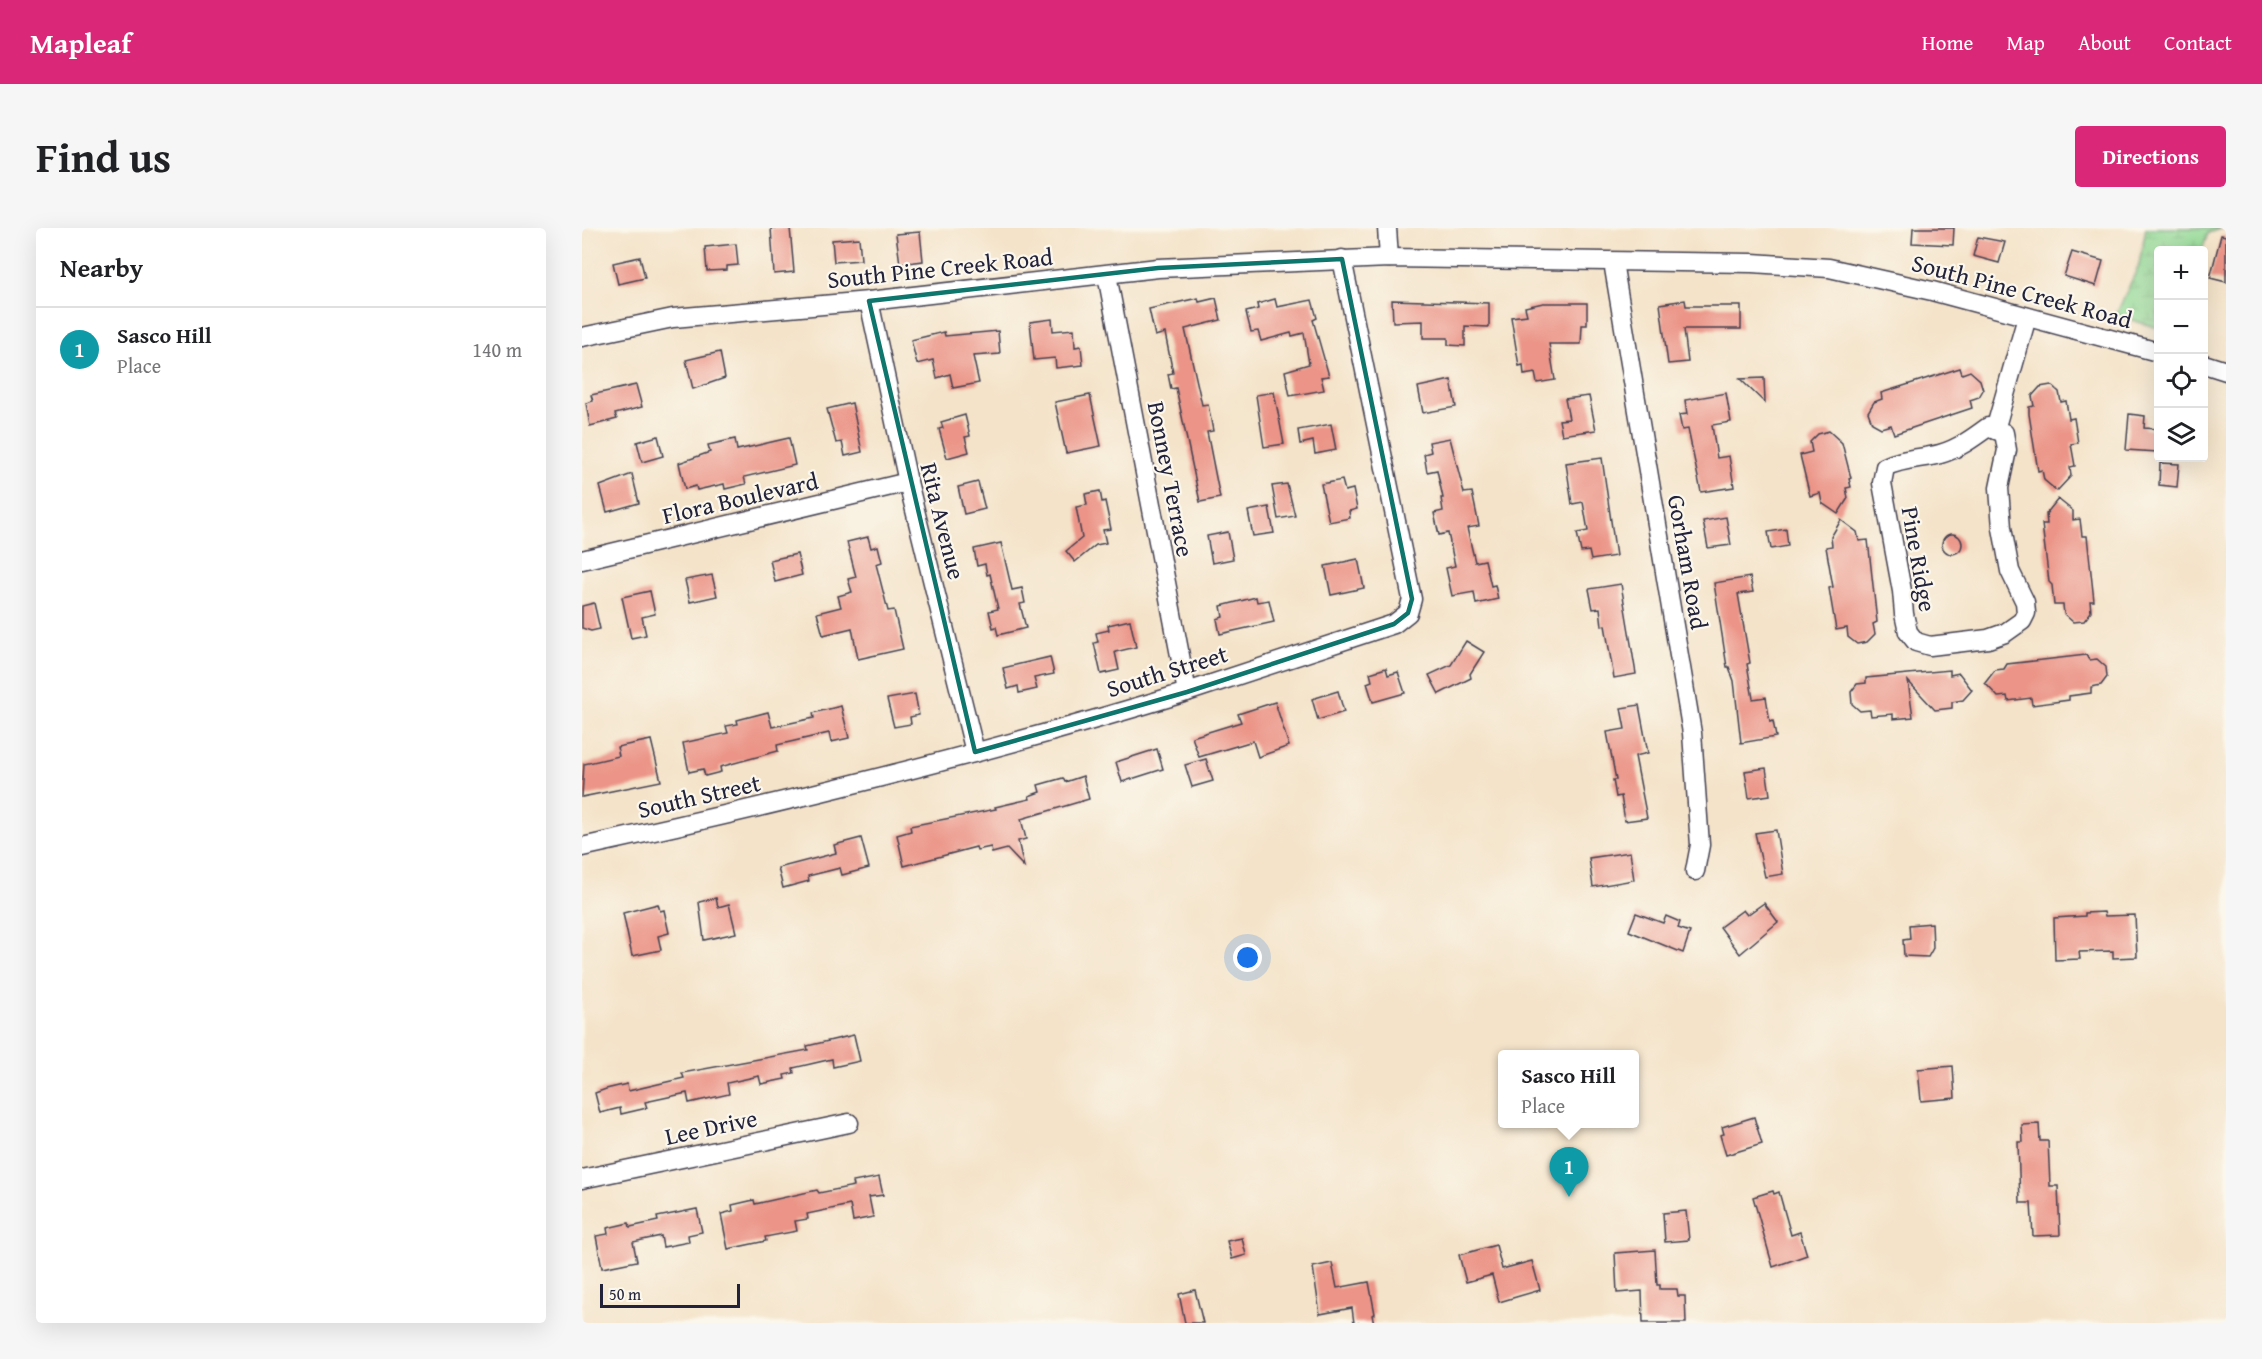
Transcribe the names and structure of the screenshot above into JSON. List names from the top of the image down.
{
  "streets": {
    "street": [
      "South Pine Creek Road",
      "Bonney Terrace",
      "Flora Boulevard",
      "Rita Avenue",
      "Pine Ridge",
      "Gorham Road",
      "South Street",
      "Lee Drive"
    ]
  },
  "crossings": [
    ["South Pine Creek Road", "Bonney Terrace"],
    ["South Pine Creek Road", "Rita Avenue"],
    ["South Pine Creek Road", "Gorham Road"],
    ["South Pine Creek Road", "South Street"],
    ["Bonney Terrace", "South Street"],
    ["Flora Boulevard", "Rita Avenue"],
    ["Rita Avenue", "South Street"]
  ],
  "scale_bar": "50 m",
  "page": {
    "header": "Mapleaf",
    "nav": [
      "Home",
      "Map",
      "About",
      "Contact"
    ],
    "title": "Find us",
    "buttons": "Directions",
    "heading": "Nearby",
    "map_buttons": ["+", "−"],
    "list": [
      {
        "mark": "1",
        "name": "Sasco Hill",
        "note": "Place",
        "value": "140 m"
      }
    ],
    "popup": ["Sasco Hill", "Place"],
    "pins": "1",
    "scale": "50 m"
  }
}
